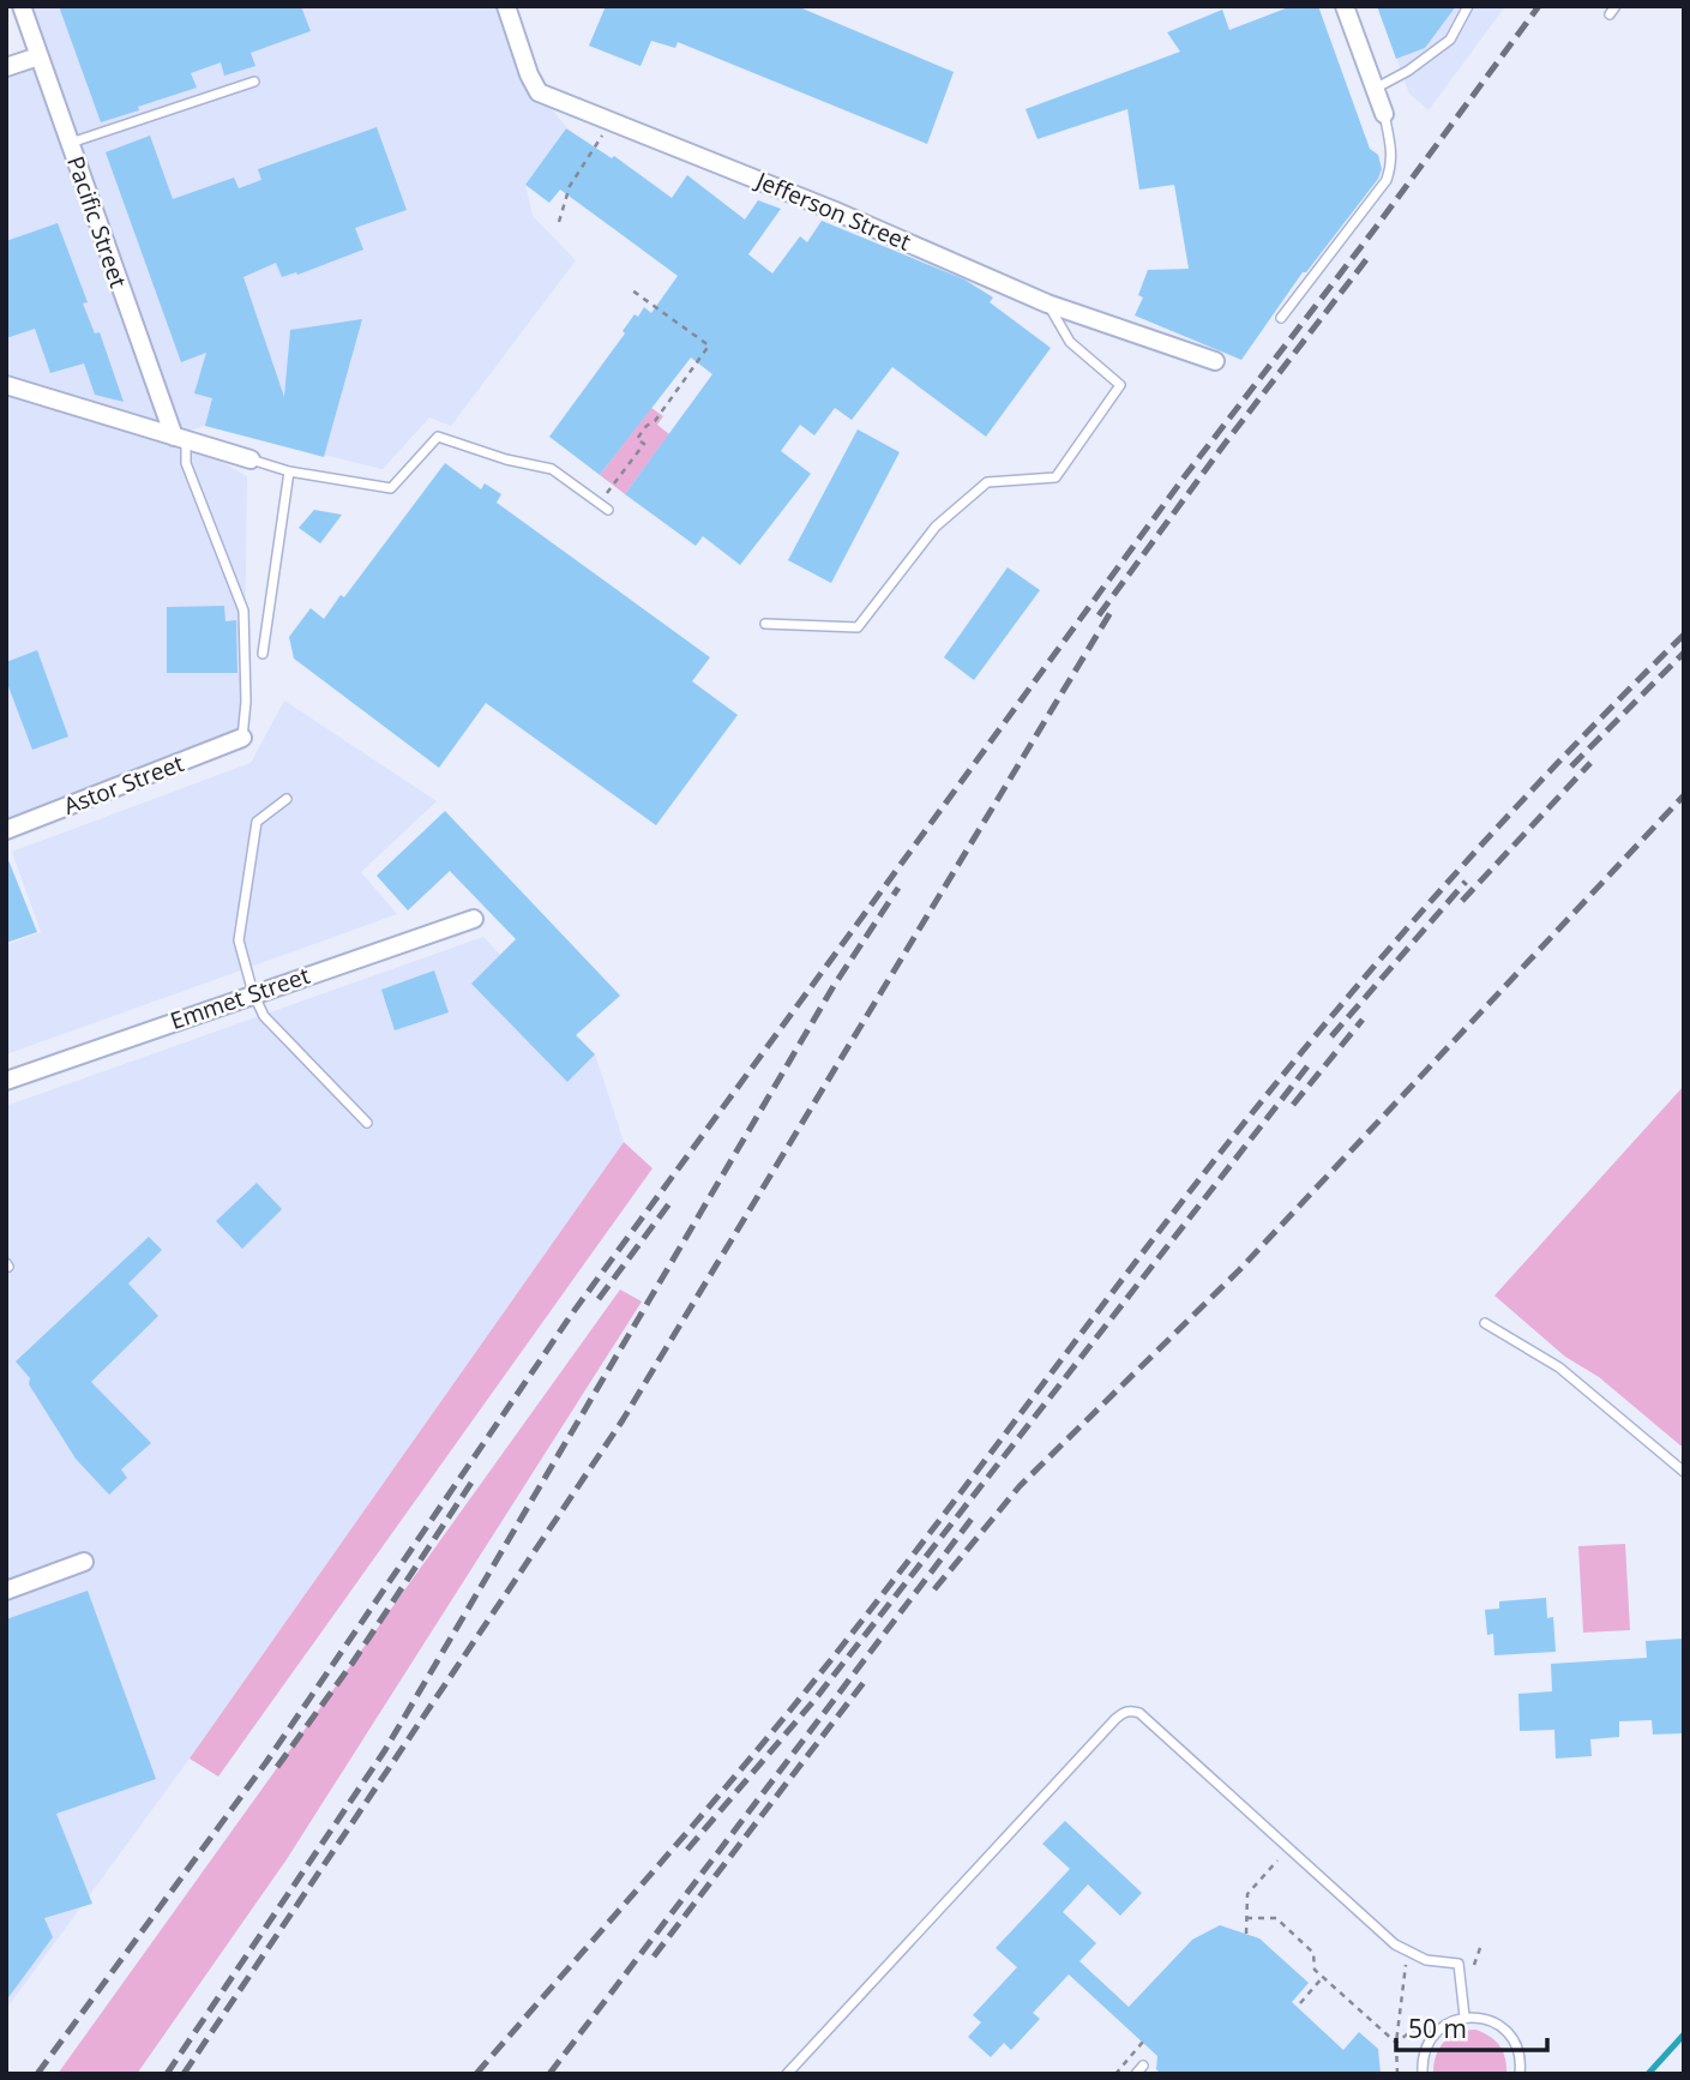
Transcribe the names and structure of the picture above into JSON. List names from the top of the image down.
{
  "streets": {
    "street": [
      "Jefferson Street",
      "Pacific Street",
      "Astor Street",
      "Emmet Street"
    ]
  },
  "scale_bar": "50 m"
}
